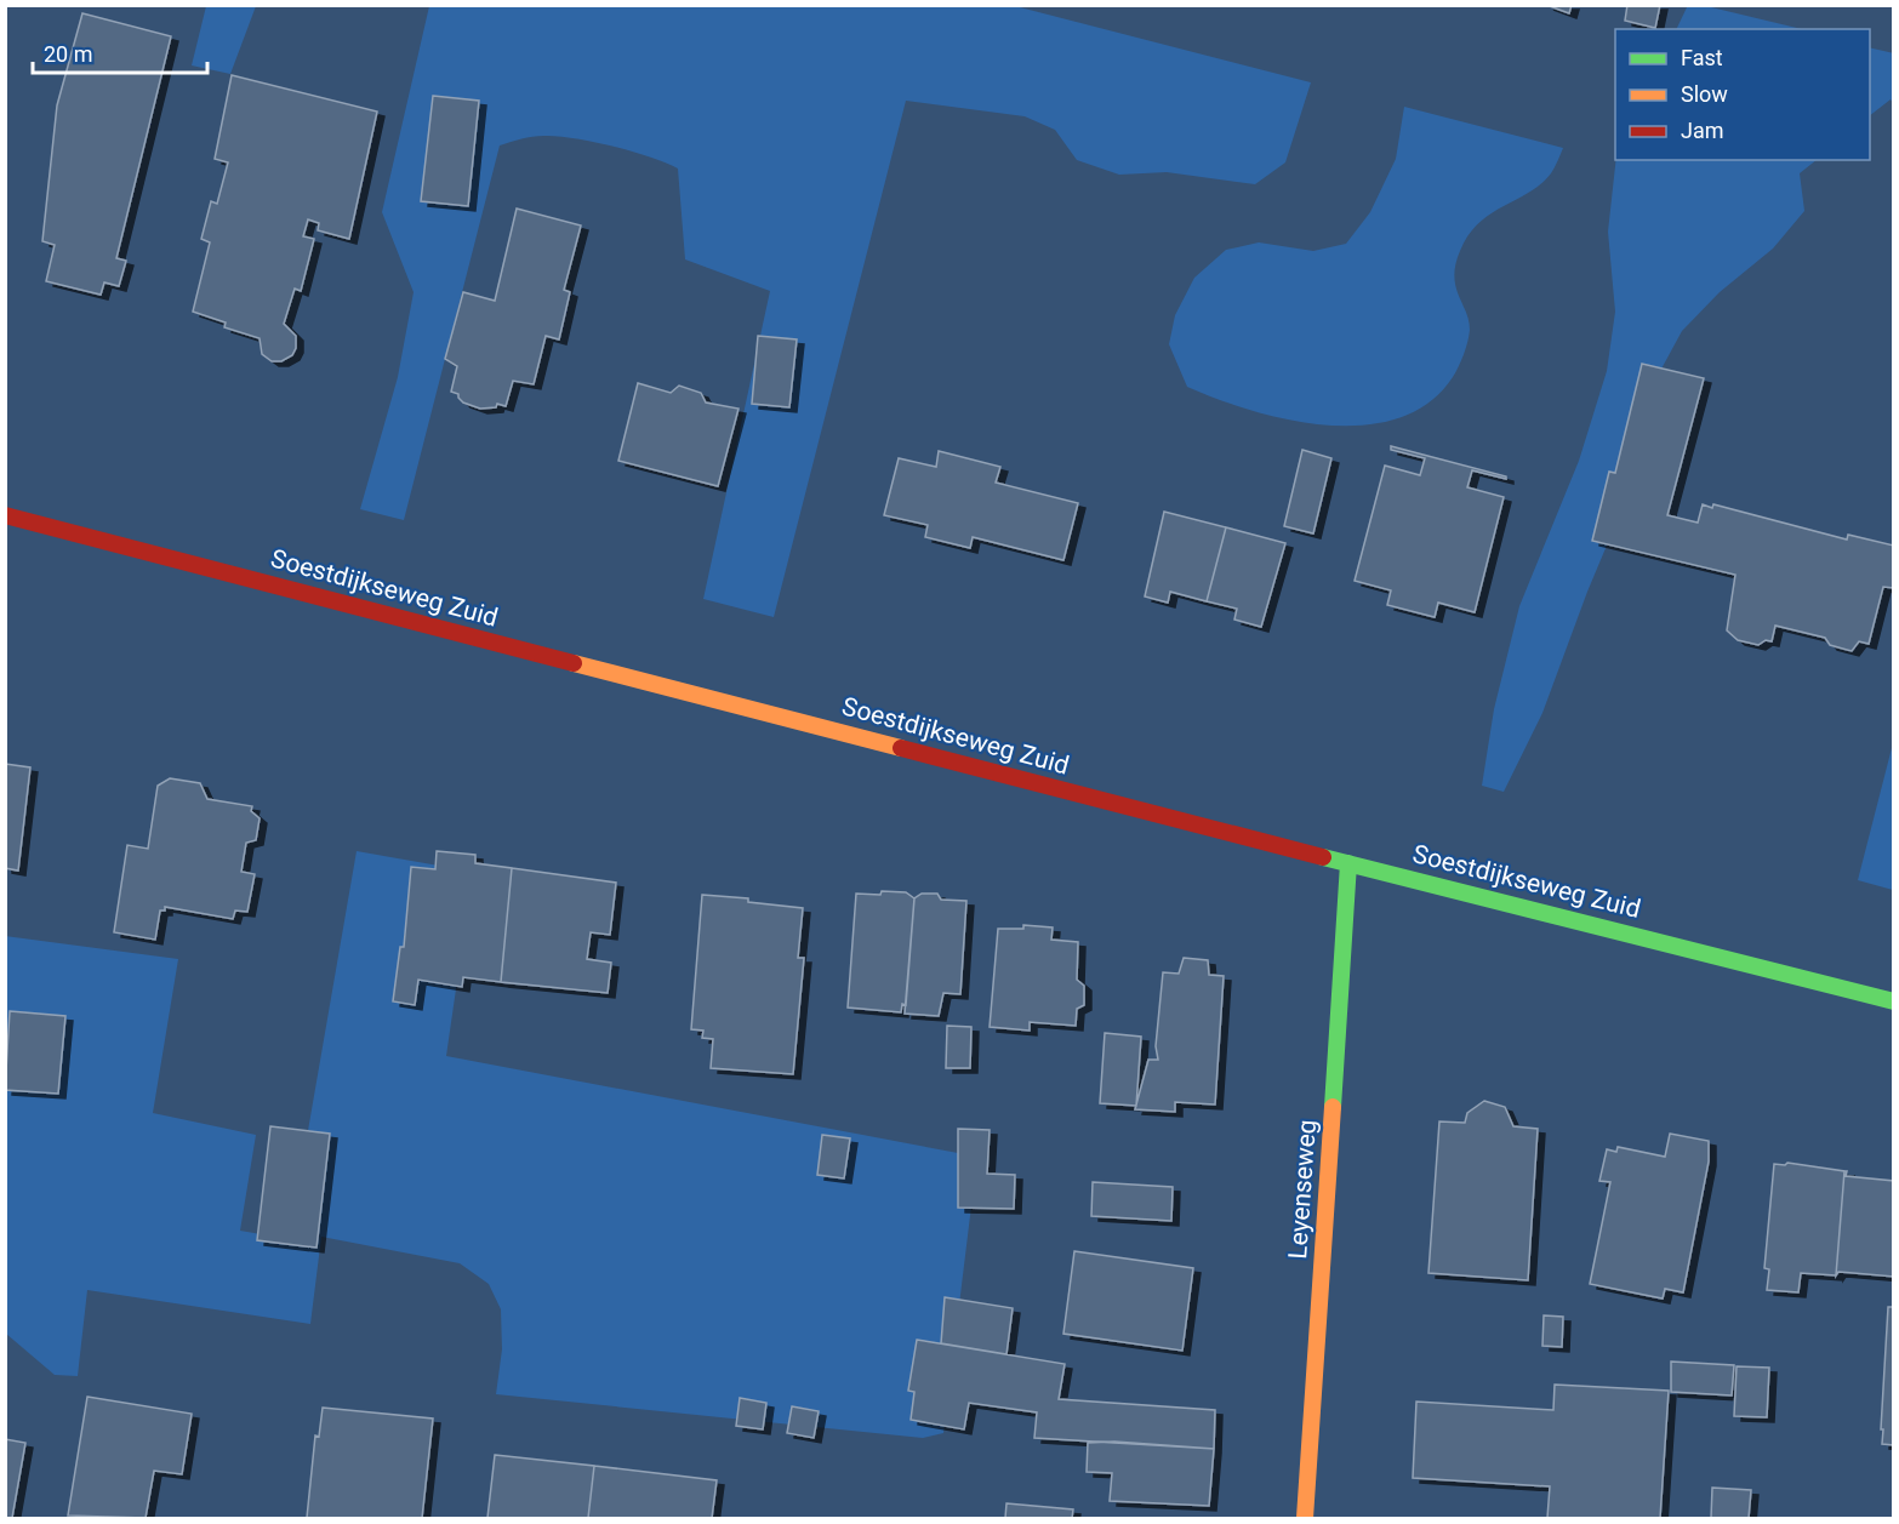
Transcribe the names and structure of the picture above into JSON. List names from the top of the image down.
{
  "streets": {
    "main road": ["Soestdijkseweg Zuid", "Leyenseweg"]
  },
  "crossings": [
    ["Soestdijkseweg Zuid", "Leyenseweg"]
  ],
  "legend": ["Fast", "Slow", "Jam"],
  "scale_bar": "20 m"
}
